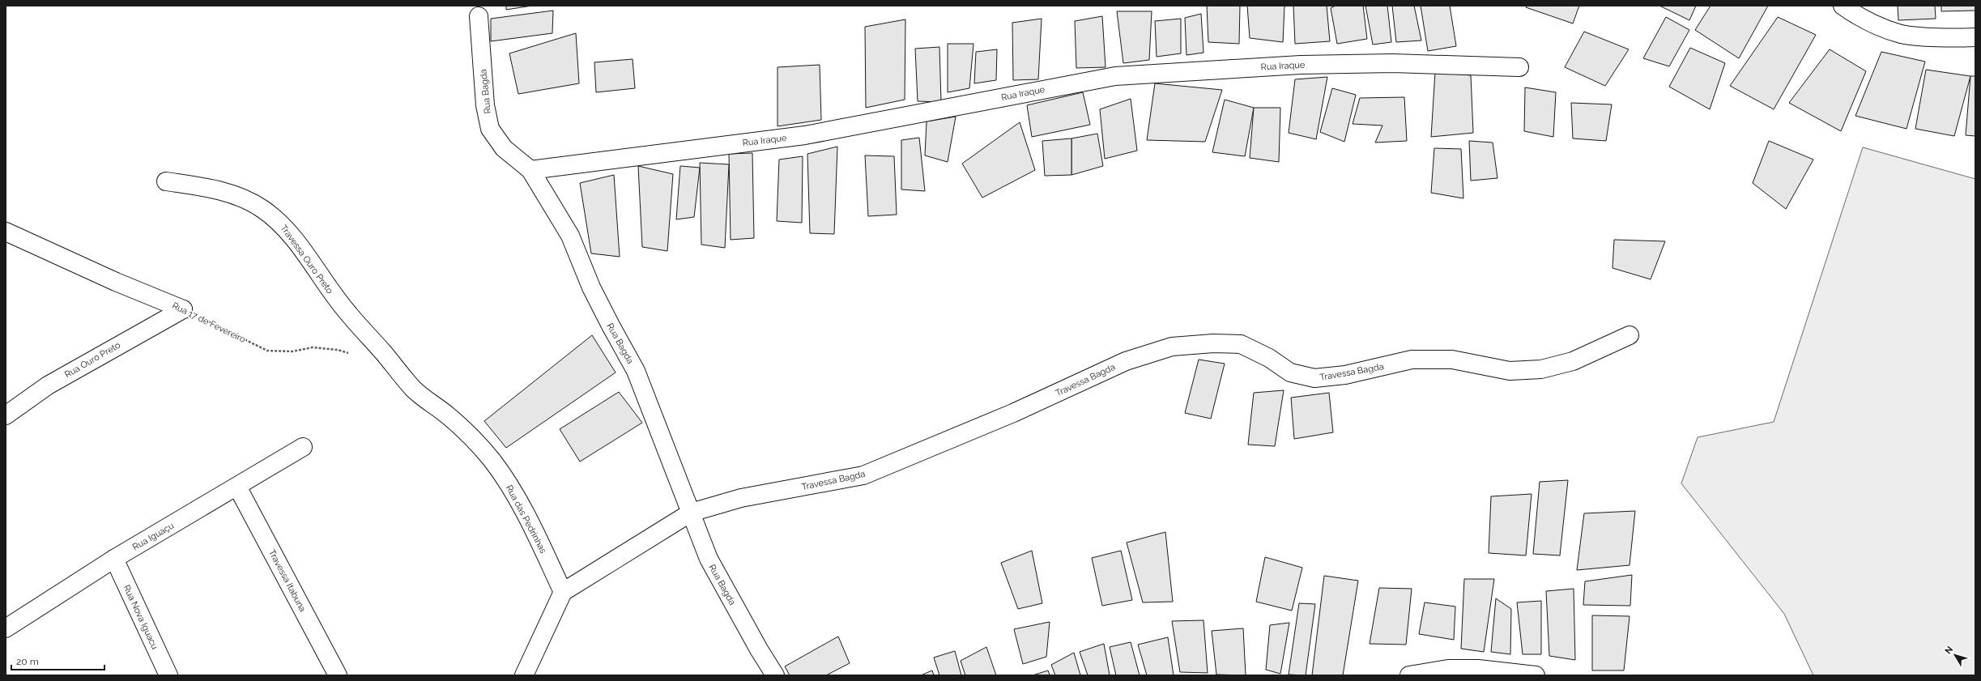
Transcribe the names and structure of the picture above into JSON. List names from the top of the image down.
{
  "streets": {
    "street": [
      "Rua Iraque",
      "Rua Bagda",
      "Travessa Ouro Preto",
      "Rua 17 de Fevereiro",
      "Rua Ouro Preto",
      "Travessa Bagda",
      "Rua das Pedrinhas",
      "Rua Iguaçu",
      "Travessa Itabuna",
      "Rua Nova Iguacu"
    ]
  },
  "crossings": [
    ["Rua Iraque", "Rua Bagda"],
    ["Rua Bagda", "Travessa Bagda"],
    ["Travessa Ouro Preto", "Rua das Pedrinhas"],
    ["Rua 17 de Fevereiro", "Rua Ouro Preto"],
    ["Travessa Bagda", "Rua das Pedrinhas"],
    ["Rua Iguaçu", "Travessa Itabuna"],
    ["Rua Iguaçu", "Rua Nova Iguacu"]
  ],
  "scale_bar": "20 m",
  "north": "top left"
}
